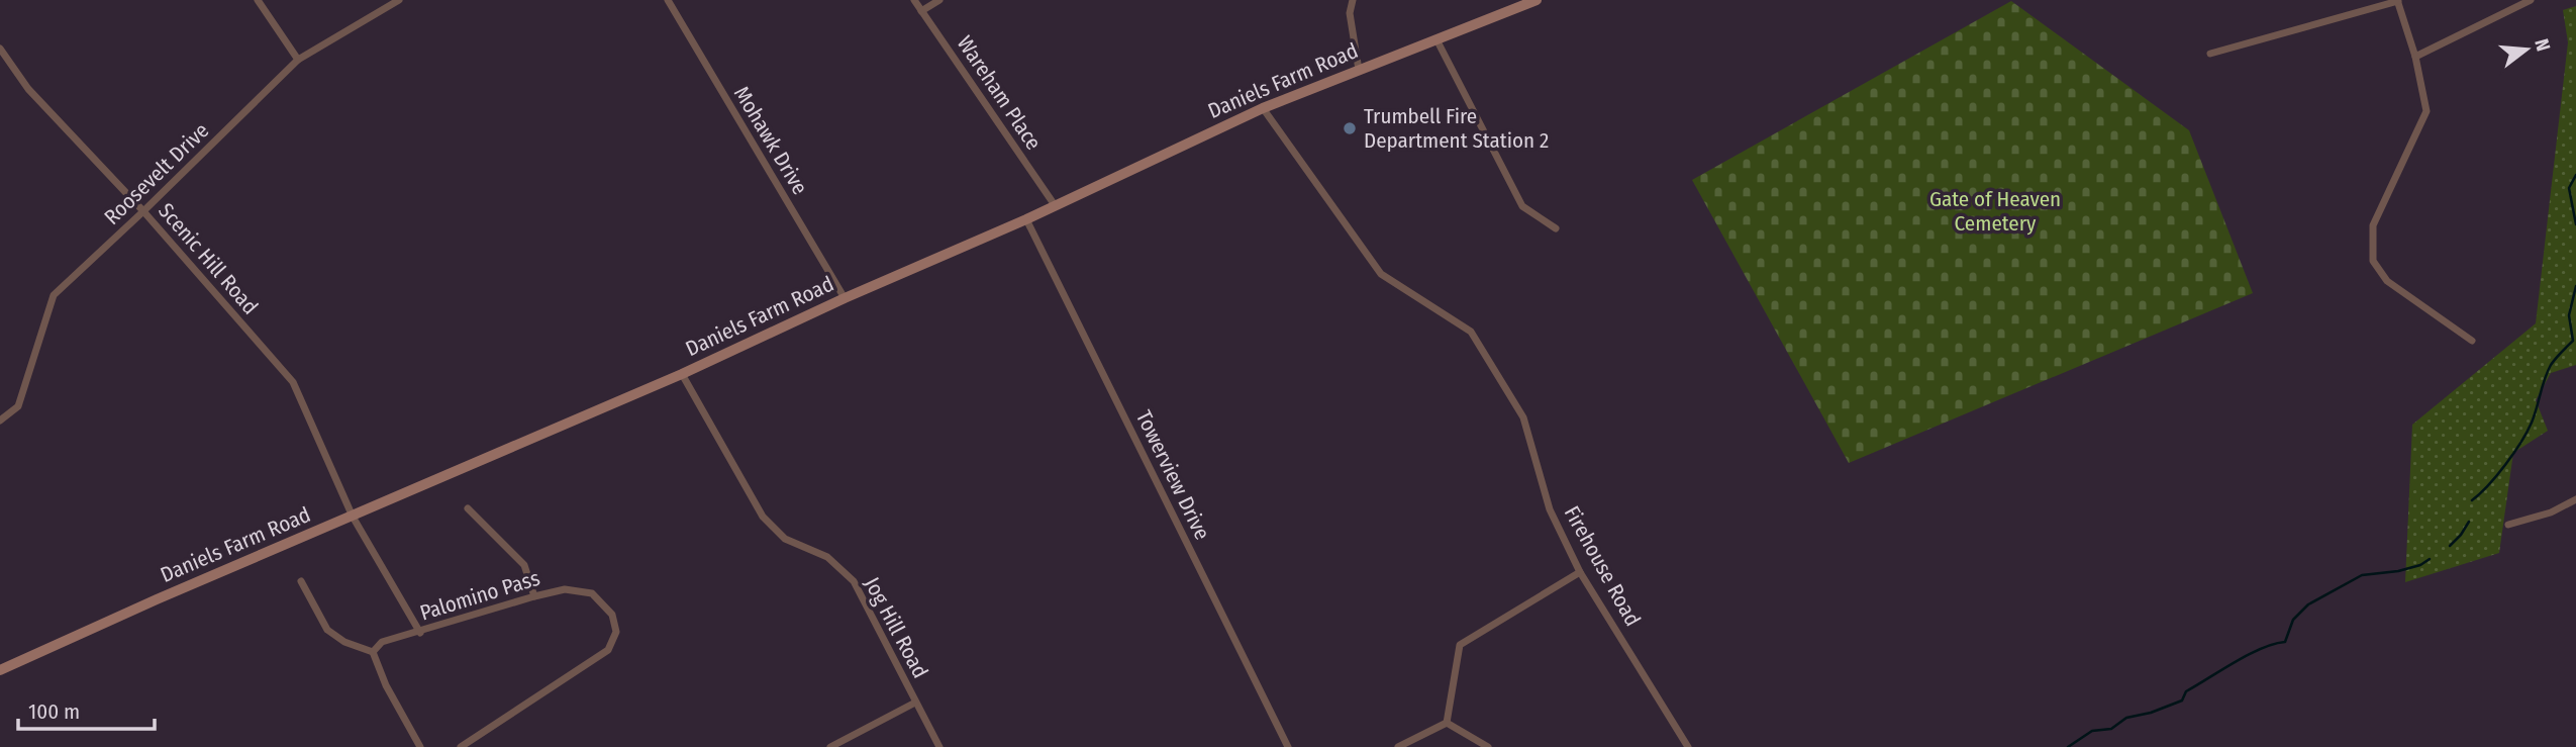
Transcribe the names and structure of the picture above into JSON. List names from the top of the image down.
{
  "streets": {
    "main road": ["Daniels Farm Road"],
    "street": [
      "Wareham Place",
      "Mohawk Drive",
      "Roosevelt Drive",
      "Scenic Hill Road",
      "Towerview Drive",
      "Firehouse Road",
      "Palomino Pass",
      "Jog Hill Road"
    ]
  },
  "crossings": [
    ["Daniels Farm Road", "Wareham Place"],
    ["Daniels Farm Road", "Mohawk Drive"],
    ["Daniels Farm Road", "Scenic Hill Road"],
    ["Daniels Farm Road", "Towerview Drive"],
    ["Daniels Farm Road", "Firehouse Road"],
    ["Daniels Farm Road", "Jog Hill Road"],
    ["Roosevelt Drive", "Scenic Hill Road"],
    ["Scenic Hill Road", "Palomino Pass"]
  ],
  "parks": ["Gate of Heaven Cemetery"],
  "places": ["Trumbell Fire Department Station 2"],
  "scale_bar": "100 m",
  "north": "right"
}
